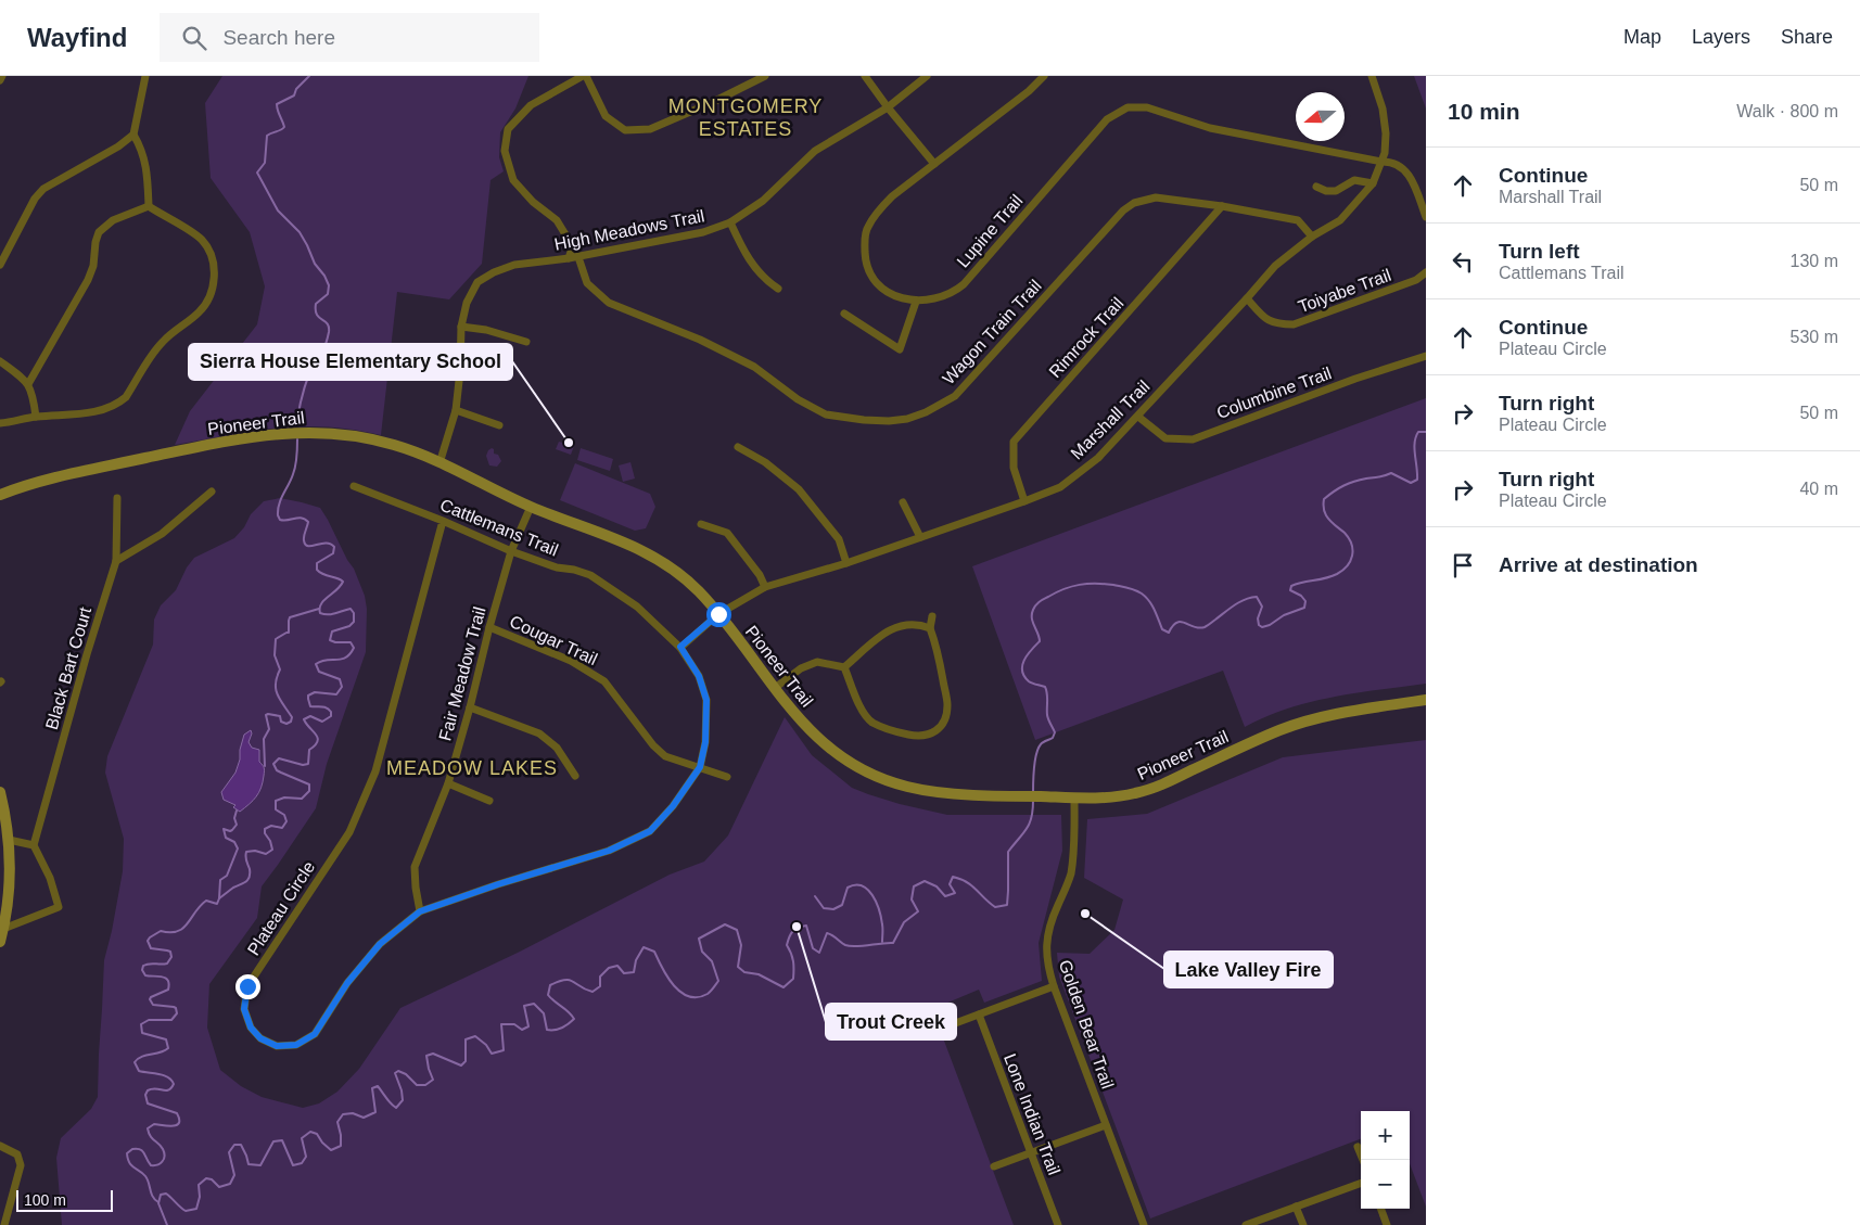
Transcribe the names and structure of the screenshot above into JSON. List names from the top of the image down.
{
  "streets": {
    "main road": ["Pioneer Trail"],
    "street": [
      "High Meadows Trail",
      "Lupine Trail",
      "Toiyabe Trail",
      "Wagon Train Trail",
      "Rimrock Trail",
      "Columbine Trail",
      "Marshall Trail",
      "Cattlemans Trail",
      "Cougar Trail",
      "Black Bart Court",
      "Fair Meadow Trail",
      "Plateau Circle",
      "Golden Bear Trail",
      "Lone Indian Trail"
    ]
  },
  "crossings": [
    ["High Meadows Trail", "Wagon Train Trail"],
    ["High Meadows Trail", "Pioneer Trail"],
    ["Lupine Trail", "Marshall Trail"],
    ["Toiyabe Trail", "Marshall Trail"],
    ["Wagon Train Trail", "Rimrock Trail"],
    ["Wagon Train Trail", "Marshall Trail"],
    ["Rimrock Trail", "Marshall Trail"],
    ["Columbine Trail", "Marshall Trail"],
    ["Marshall Trail", "Pioneer Trail"],
    ["Marshall Trail", "Cattlemans Trail"],
    ["Pioneer Trail", "Fair Meadow Trail"],
    ["Pioneer Trail", "Golden Bear Trail"],
    ["Cattlemans Trail", "Cougar Trail"],
    ["Cattlemans Trail", "Fair Meadow Trail"],
    ["Cattlemans Trail", "Plateau Circle"],
    ["Cougar Trail", "Fair Meadow Trail"],
    ["Cougar Trail", "Plateau Circle"],
    ["Fair Meadow Trail", "Plateau Circle"]
  ],
  "districts": ["MONTGOMERY ESTATES", "MEADOW LAKES"],
  "places": ["Sierra House Elementary School", "Lake Valley Fire", "Trout Creek"],
  "scale_bar": "100 m",
  "north": "left",
  "page": {
    "header": "Wayfind",
    "search": "Search here",
    "nav": ["Map", "Layers", "Share"],
    "heading": ["10 min", "Walk · 800 m"],
    "list": [
      ["Continue", "Marshall Trail", "50 m"],
      ["Turn left", "Cattlemans Trail", "130 m"],
      ["Continue", "Plateau Circle", "530 m"],
      ["Turn right", "Plateau Circle", "50 m"],
      ["Turn right", "Plateau Circle", "40 m"],
      "Arrive at destination"
    ],
    "map_buttons": ["+", "−"],
    "scale": "100 m"
  }
}
